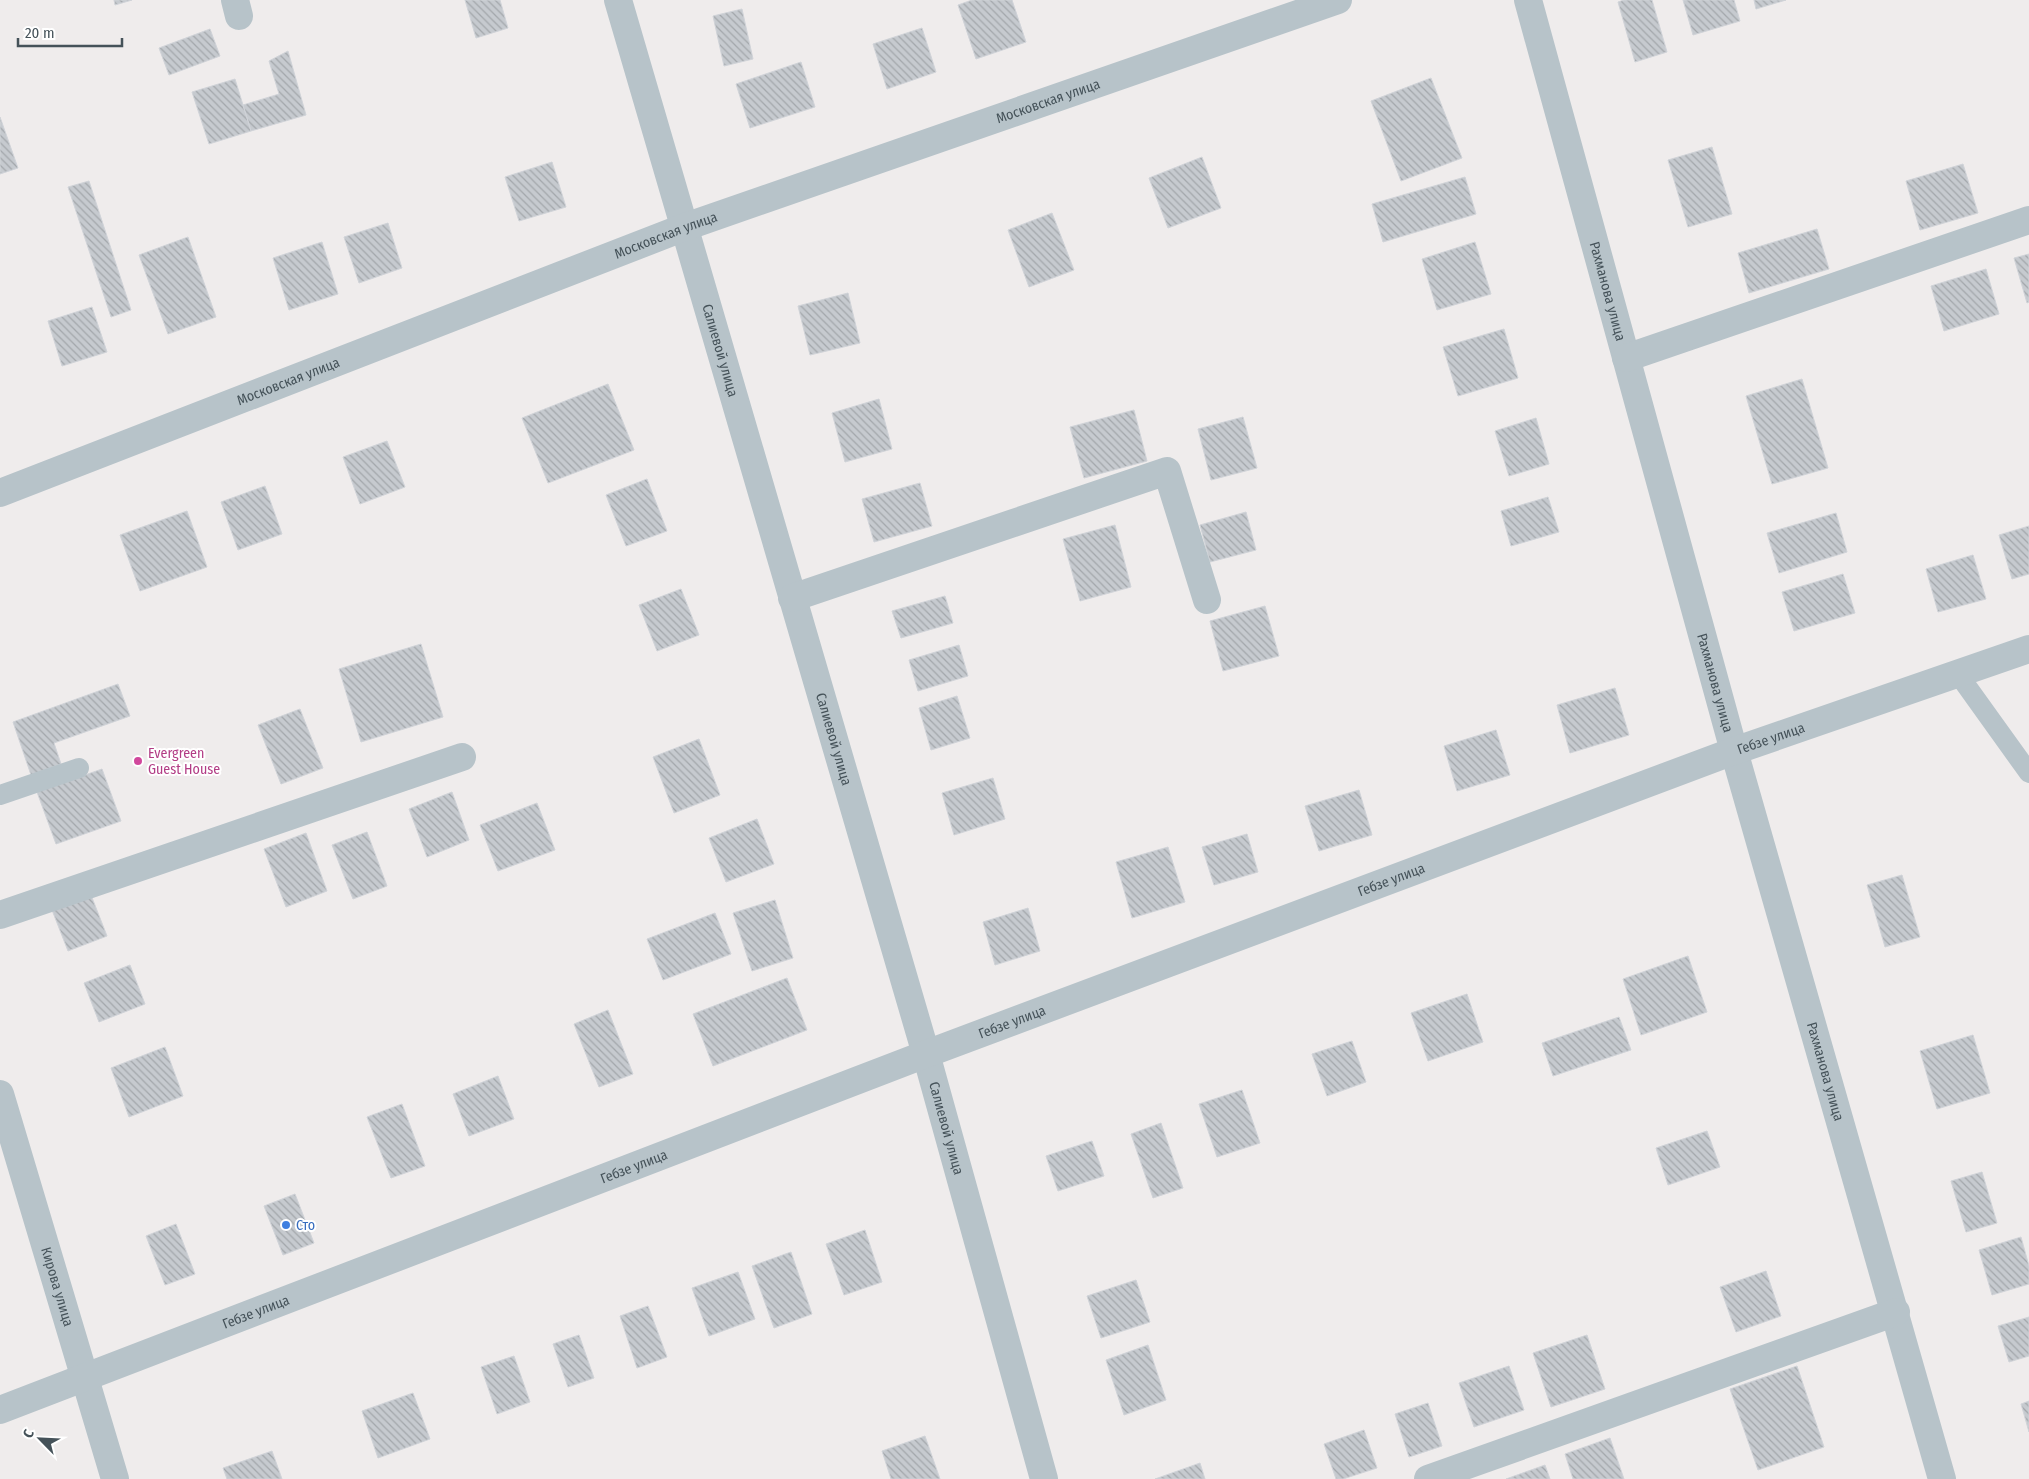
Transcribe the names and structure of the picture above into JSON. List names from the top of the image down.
{
  "streets": {
    "street": [
      "Московская улица",
      "Рахманова улица",
      "Салиевой улица",
      "Гебзе улица",
      "Кирова улица"
    ]
  },
  "crossings": [
    ["Московская улица", "Салиевой улица"],
    ["Рахманова улица", "Гебзе улица"],
    ["Салиевой улица", "Гебзе улица"],
    ["Гебзе улица", "Кирова улица"]
  ],
  "places": ["Evergreen Guest House", "Сто"],
  "scale_bar": "20 m",
  "north": "top left"
}
